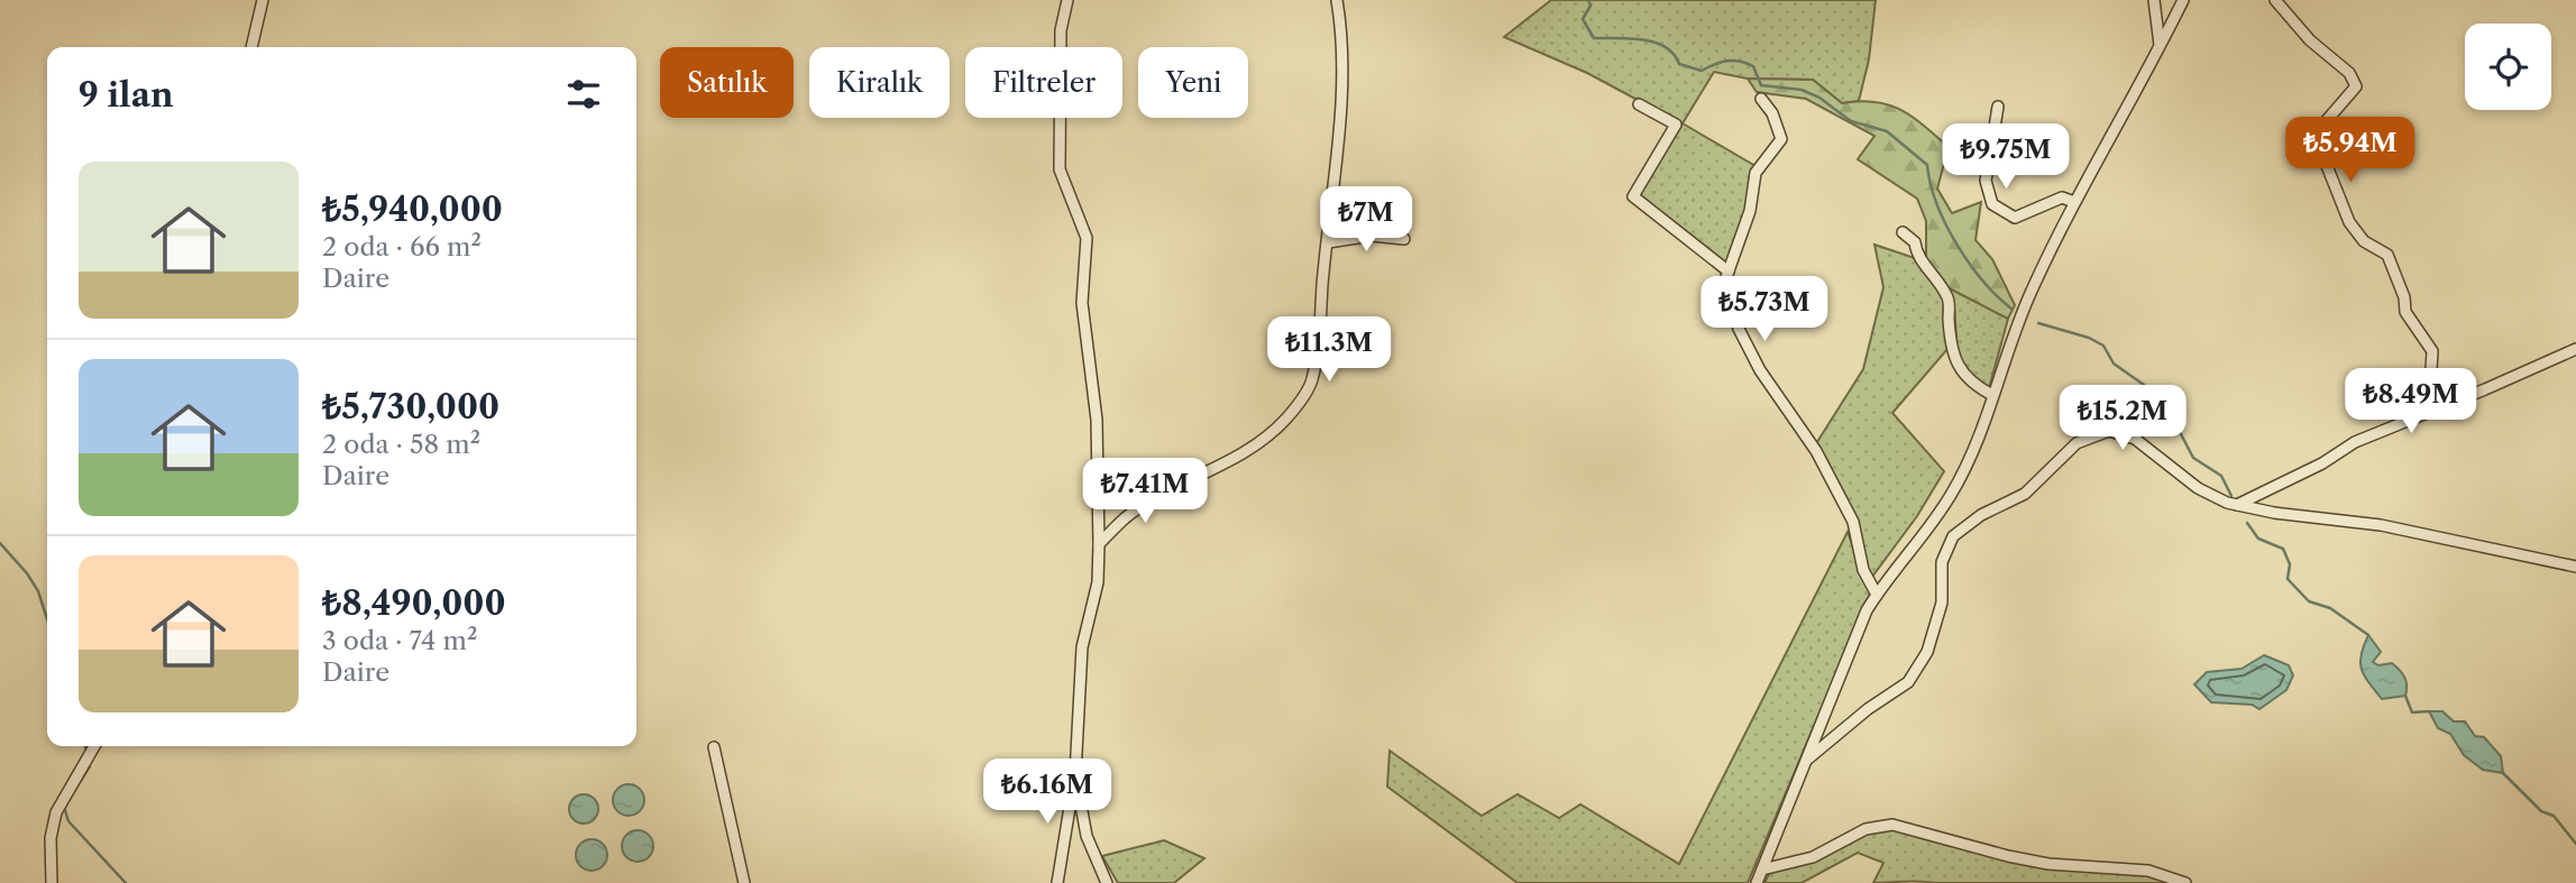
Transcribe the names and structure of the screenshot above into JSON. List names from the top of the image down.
{
  "page": {
    "chip": [
      "Satılık",
      "Kiralık",
      "Filtreler",
      "Yeni"
    ],
    "heading": "9 ilan",
    "price": [
      "₺5.94M",
      "₺9.75M",
      "₺7M",
      "₺5.73M",
      "₺11.3M",
      "₺8.49M",
      "₺15.2M",
      "₺7.41M",
      "₺6.16M"
    ],
    "list": [
      {
        "name": "₺5,940,000",
        "note": "2 oda · 66 m² · Daire"
      },
      {
        "name": "₺5,730,000",
        "note": "2 oda · 58 m² · Daire"
      },
      {
        "name": "₺8,490,000",
        "note": "3 oda · 74 m² · Daire"
      }
    ]
  }
}
